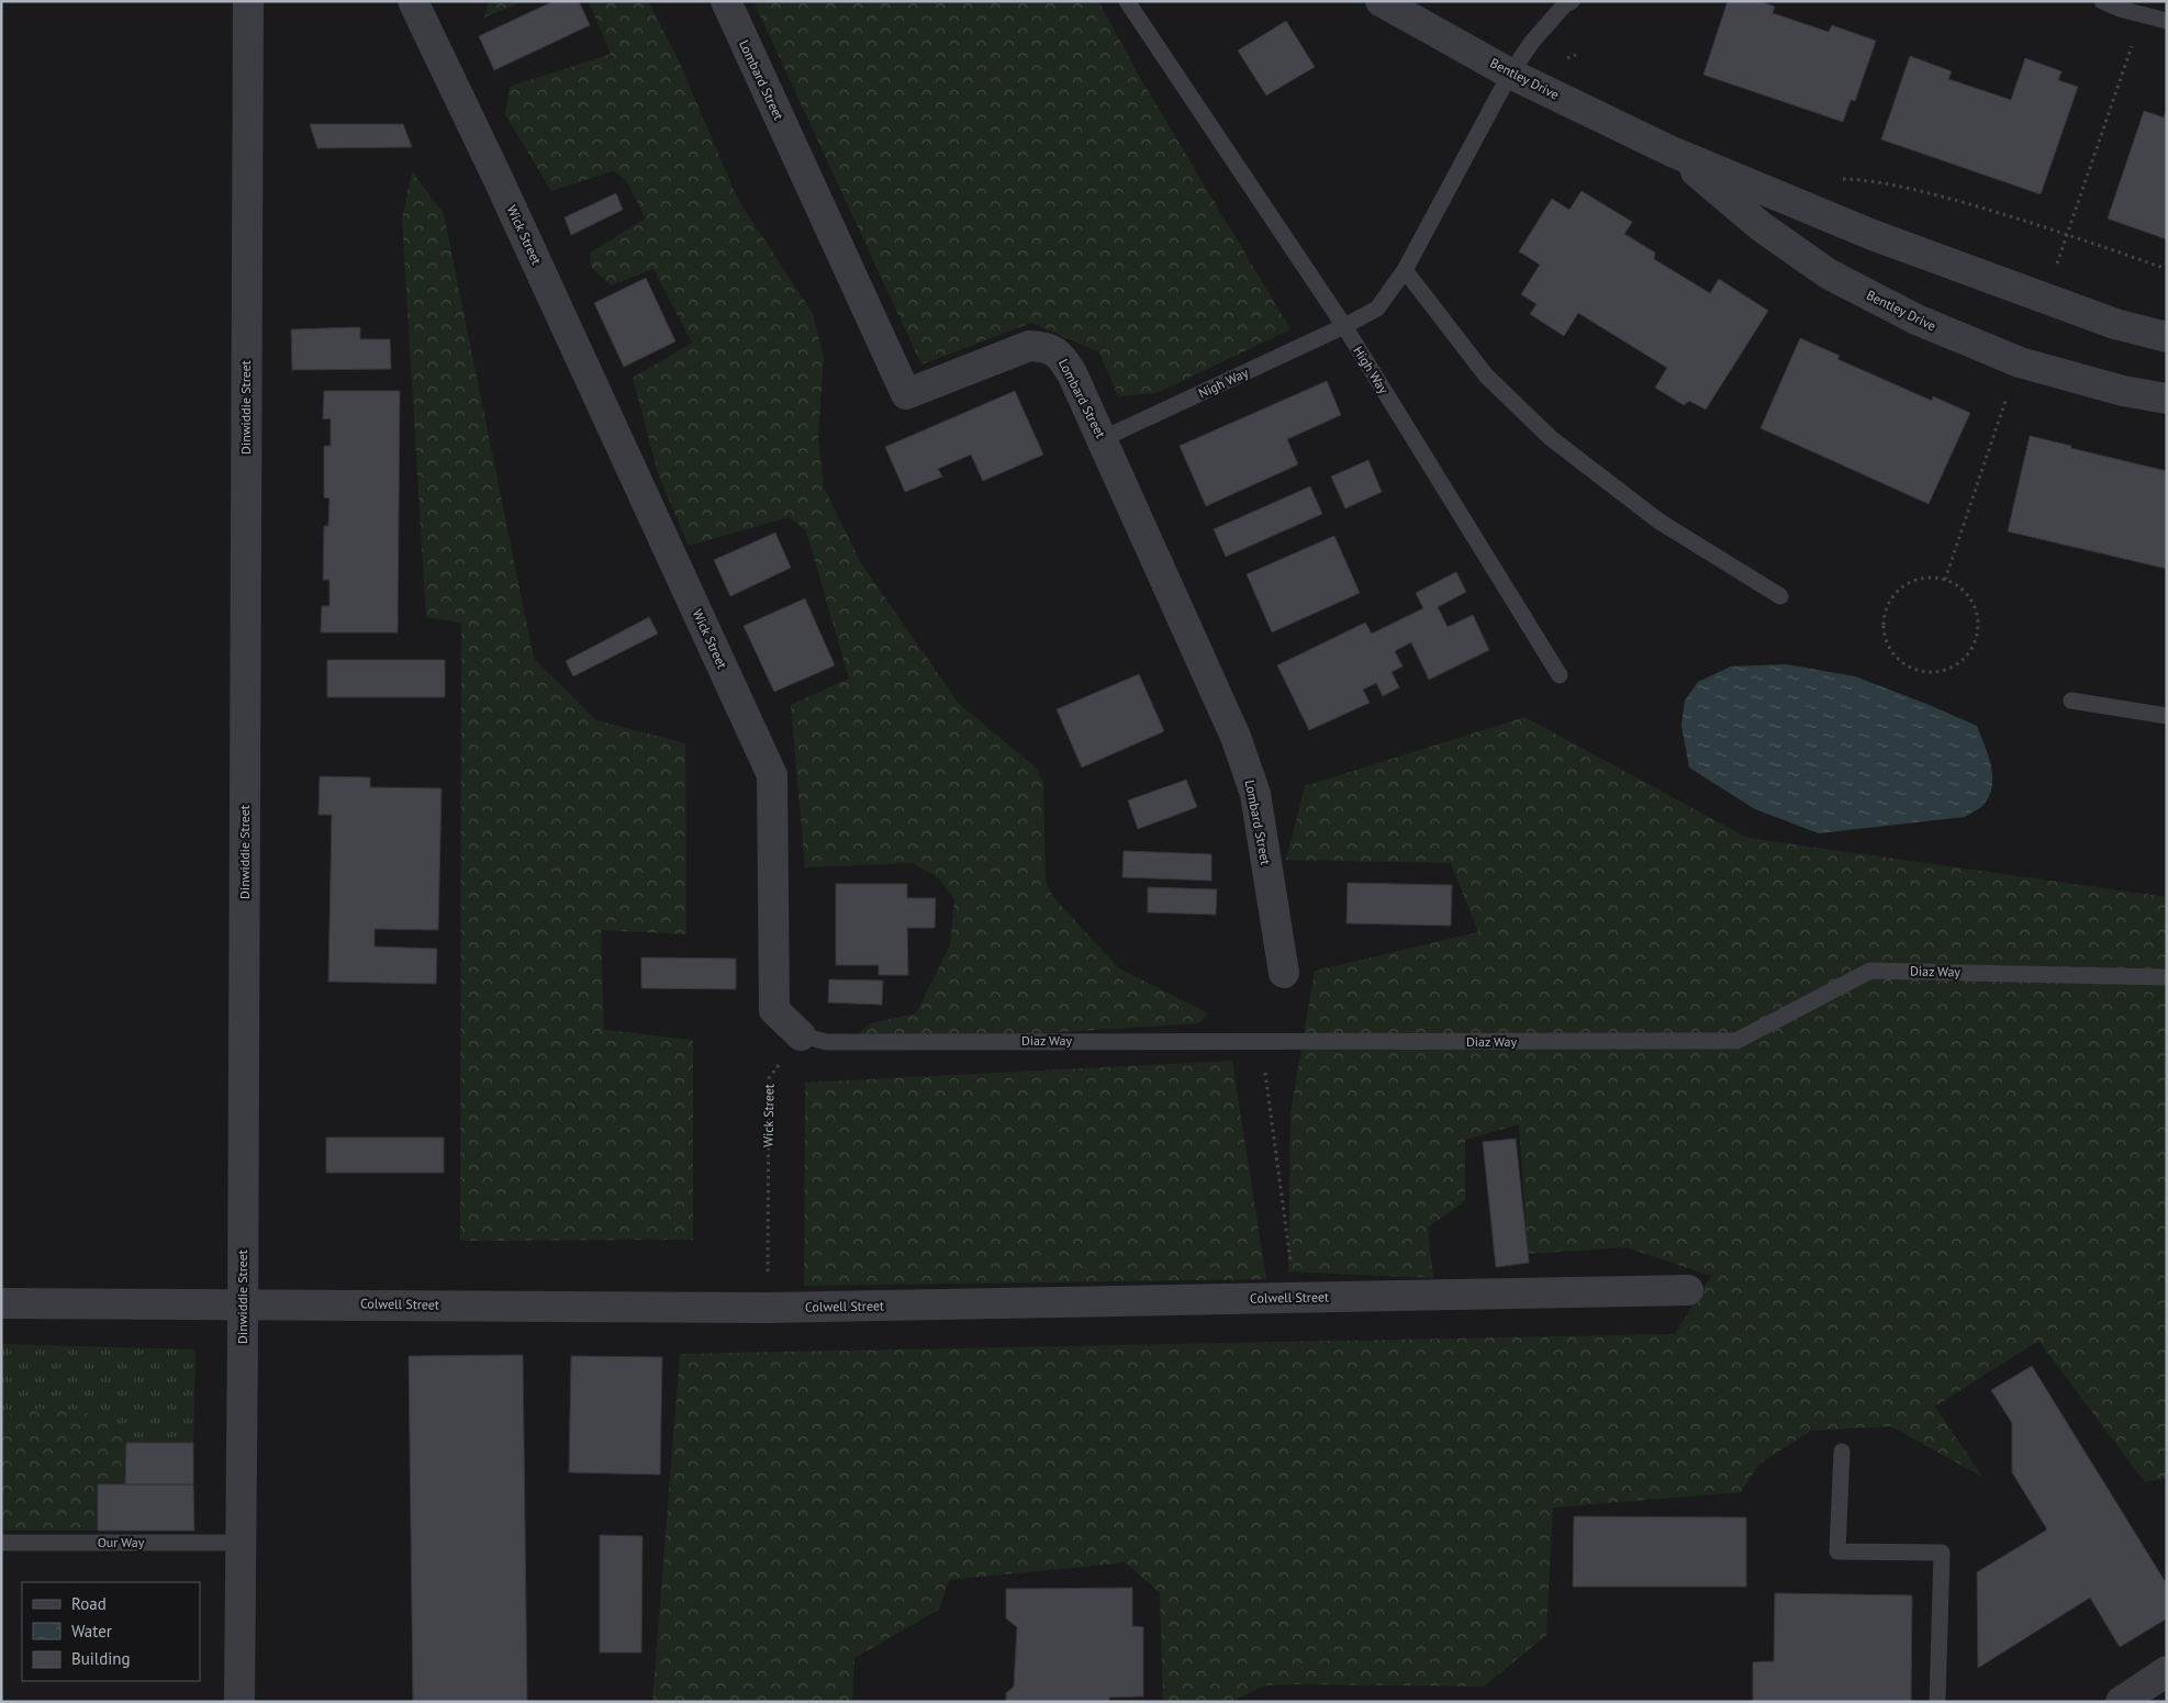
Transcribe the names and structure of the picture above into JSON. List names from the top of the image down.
{
  "streets": {
    "street": [
      "Bentley Drive",
      "Lombard Street",
      "Wick Street",
      "Dinwiddie Street",
      "Colwell Street"
    ],
    "lane": [
      "High Way",
      "Nigh Way",
      "Diaz Way",
      "Our Way"
    ]
  },
  "crossings": [
    ["Lombard Street", "Nigh Way"],
    ["Wick Street", "Diaz Way"],
    ["Wick Street", "Colwell Street"],
    ["High Way", "Nigh Way"],
    ["Dinwiddie Street", "Colwell Street"],
    ["Dinwiddie Street", "Our Way"]
  ],
  "legend": ["Road", "Water", "Building"]
}
